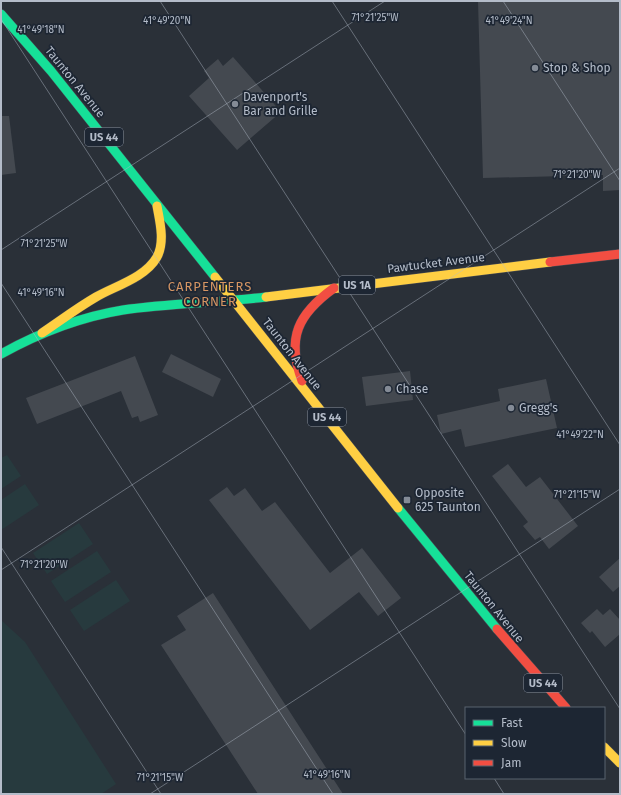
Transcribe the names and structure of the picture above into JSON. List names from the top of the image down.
{
  "streets": {
    "main road": [
      "Taunton Avenue",
      "US 44",
      "Pawtucket Avenue",
      "US 1A"
    ]
  },
  "crossings": [
    ["Taunton Avenue", "Pawtucket Avenue"]
  ],
  "districts": ["CARPENTERS CORNER"],
  "places": {
    "other": [
      "Stop & Shop",
      "Davenport's Bar and Grille",
      "Chase",
      "Gregg's"
    ],
    "transit": ["Opposite 625 Taunton"]
  },
  "legend": ["Fast", "Slow", "Jam"],
  "coordinates": [
    "71°21'25\"W",
    "41°49'20\"N",
    "41°49'24\"N",
    "41°49'18\"N",
    "71°21'20\"W",
    "41°49'16\"N",
    "41°49'22\"N",
    "71°21'15\"W"
  ]
}
